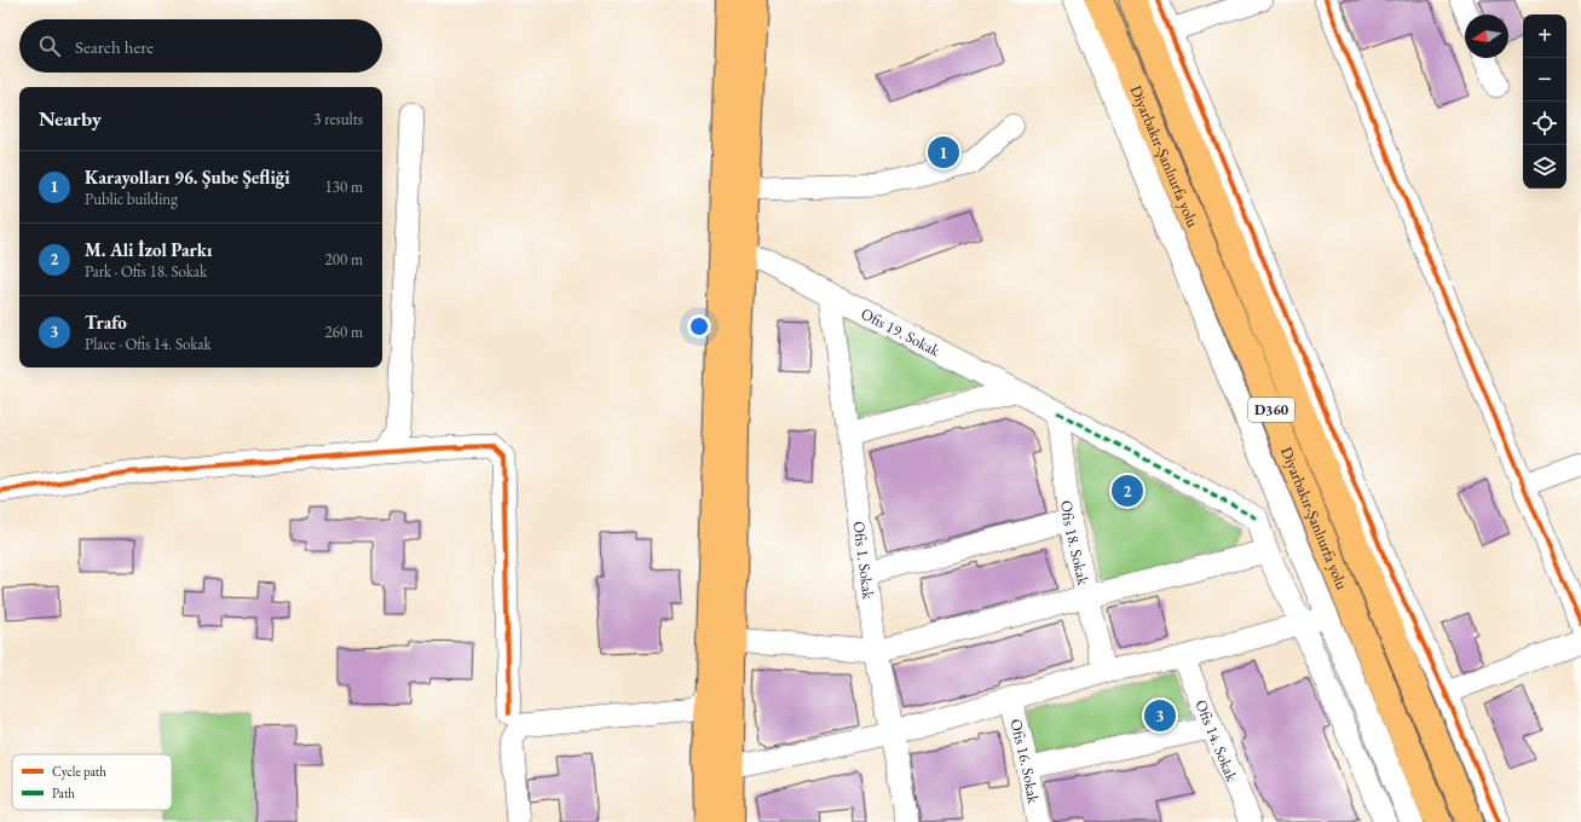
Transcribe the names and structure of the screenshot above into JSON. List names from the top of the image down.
{
  "streets": {
    "main road": ["Diyarbakır-Şanlıurfa yolu", "D360"],
    "street": [
      "Ofis 19. Sokak",
      "Ofis 18. Sokak",
      "Ofis 1. Sokak",
      "Ofis 14. Sokak",
      "Ofis 16. Sokak"
    ]
  },
  "crossings": [
    ["Ofis 19. Sokak", "Ofis 18. Sokak"],
    ["Ofis 19. Sokak", "Ofis 1. Sokak"]
  ],
  "legend": ["Cycle path", "Path"],
  "north": "left",
  "page": {
    "map_buttons": ["+", "−"],
    "search": "Search here",
    "heading": ["Nearby", "3 results"],
    "pins": ["1", "2", "3"],
    "list": [
      {
        "mark": "1",
        "name": "Karayolları 96. Şube Şefliği",
        "note": "Public building",
        "value": "130 m"
      },
      {
        "mark": "2",
        "name": "M. Ali İzol Parkı",
        "note": "Park · Ofis 18. Sokak",
        "value": "200 m"
      },
      {
        "mark": "3",
        "name": "Trafo",
        "note": "Place · Ofis 14. Sokak",
        "value": "260 m"
      }
    ]
  }
}
